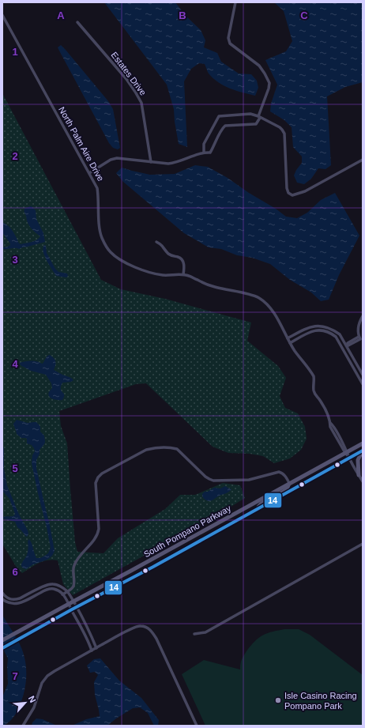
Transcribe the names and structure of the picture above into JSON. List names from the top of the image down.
{
  "streets": {
    "main road": ["South Pompano Parkway"],
    "street": ["Estates Drive", "North Palm Aire Drive"]
  },
  "crossings": [
    ["North Palm Aire Drive", "South Pompano Parkway"]
  ],
  "places": ["Isle Casino Racing Pompano Park"],
  "lines": ["transit line 14"],
  "north": "top right",
  "grid": {
    "columns": ["A", "B", "C"],
    "rows": [
      "1",
      "2",
      "3",
      "4",
      "5",
      "6",
      "7"
    ]
  }
}
